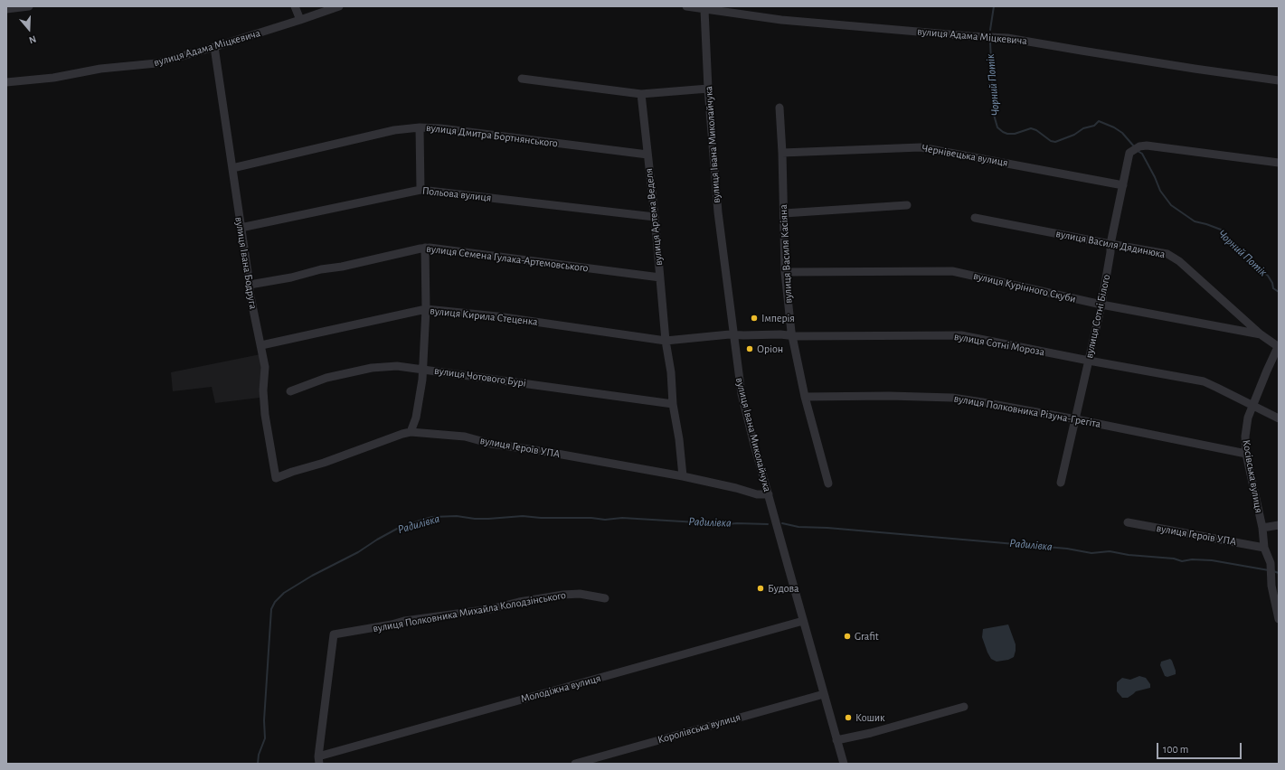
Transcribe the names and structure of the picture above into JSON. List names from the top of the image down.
{
  "streets": {
    "street": [
      "вулиця Адама Міцкевича",
      "вулиця Дмитра Бортнянського",
      "вулиця Івана Миколайчука",
      "Чернівецька вулиця",
      "Польова вулиця",
      "вулиця Артема Веделя",
      "вулиця Василя Дядинюка",
      "вулиця Василя Касіяна",
      "вулиця Семена Гулака-Артемовського",
      "вулиця Івана Бодруга",
      "вулиця Курінного Скуби",
      "вулиця Кирила Стеценка",
      "вулиця Сотні Білого",
      "вулиця Сотні Мороза",
      "вулиця Чотового Бурі",
      "вулиця Полковника Різуна-Грегіта",
      "вулиця Героїв УПА",
      "Косівська вулиця",
      "вулиця Полковника Михайла Колодзінського",
      "Молодіжна вулиця",
      "Королівська вулиця"
    ]
  },
  "crossings": [
    ["вулиця Адама Міцкевича", "вулиця Івана Миколайчука"],
    ["вулиця Адама Міцкевича", "вулиця Івана Бодруга"],
    ["вулиця Дмитра Бортнянського", "вулиця Артема Веделя"],
    ["вулиця Дмитра Бортнянського", "вулиця Івана Бодруга"],
    ["вулиця Івана Миколайчука", "вулиця Сотні Мороза"],
    ["вулиця Івана Миколайчука", "вулиця Героїв УПА"],
    ["вулиця Івана Миколайчука", "Молодіжна вулиця"],
    ["вулиця Івана Миколайчука", "Королівська вулиця"],
    ["Чернівецька вулиця", "вулиця Василя Касіяна"],
    ["Чернівецька вулиця", "вулиця Сотні Білого"],
    ["Польова вулиця", "вулиця Артема Веделя"],
    ["Польова вулиця", "вулиця Івана Бодруга"],
    ["вулиця Артема Веделя", "вулиця Семена Гулака-Артемовського"],
    ["вулиця Артема Веделя", "вулиця Кирила Стеценка"],
    ["вулиця Артема Веделя", "вулиця Сотні Мороза"],
    ["вулиця Артема Веделя", "вулиця Чотового Бурі"],
    ["вулиця Артема Веделя", "вулиця Героїв УПА"],
    ["вулиця Василя Дядинюка", "вулиця Курінного Скуби"],
    ["вулиця Василя Дядинюка", "вулиця Сотні Білого"],
    ["вулиця Василя Дядинюка", "Косівська вулиця"],
    ["вулиця Василя Касіяна", "вулиця Курінного Скуби"],
    ["вулиця Василя Касіяна", "вулиця Сотні Мороза"],
    ["вулиця Василя Касіяна", "вулиця Полковника Різуна-Грегіта"],
    ["вулиця Семена Гулака-Артемовського", "вулиця Івана Бодруга"],
    ["вулиця Івана Бодруга", "вулиця Кирила Стеценка"],
    ["вулиця Івана Бодруга", "вулиця Героїв УПА"],
    ["вулиця Курінного Скуби", "вулиця Сотні Білого"],
    ["вулиця Кирила Стеценка", "вулиця Сотні Мороза"],
    ["вулиця Сотні Білого", "вулиця Сотні Мороза"],
    ["вулиця Сотні Білого", "вулиця Полковника Різуна-Грегіта"],
    ["вулиця Сотні Мороза", "Косівська вулиця"],
    ["вулиця Полковника Різуна-Грегіта", "Косівська вулиця"],
    ["вулиця Героїв УПА", "Косівська вулиця"],
    ["вулиця Полковника Михайла Колодзінського", "Молодіжна вулиця"]
  ],
  "water": ["Чорний Потік", "Радилівка"],
  "places": [
    "Імперія",
    "Оріон",
    "Будова",
    "Grafit",
    "Кошик"
  ],
  "scale_bar": "100 m",
  "north": "bottom"
}
